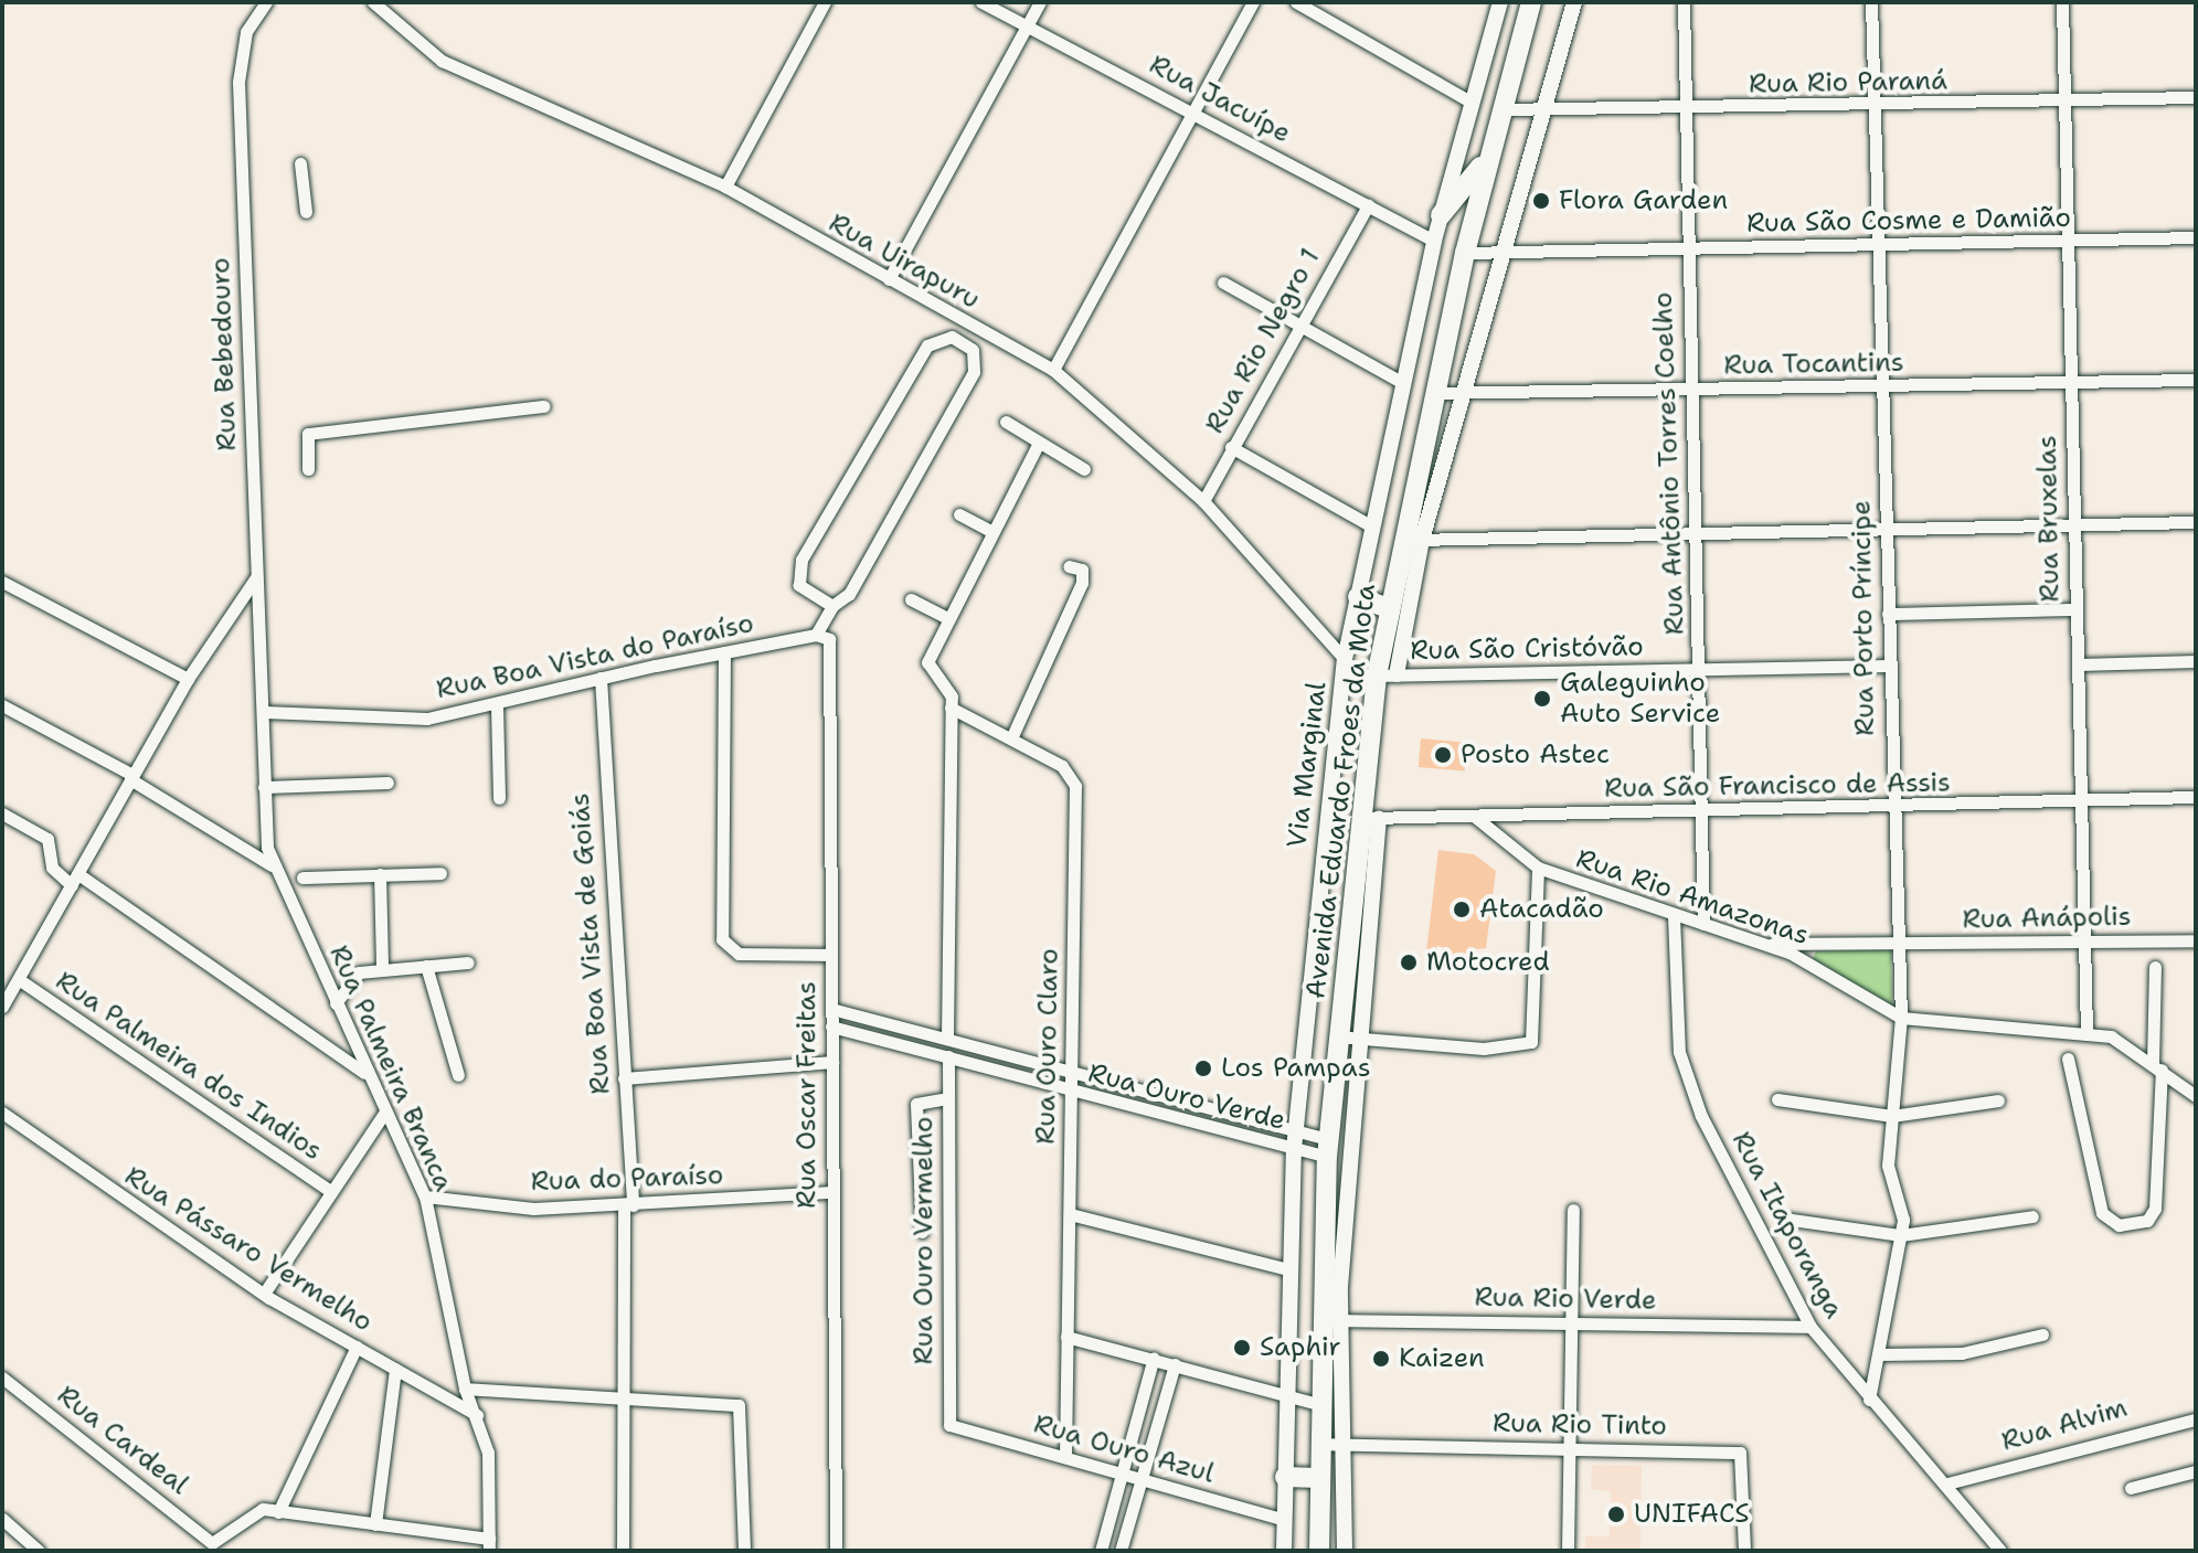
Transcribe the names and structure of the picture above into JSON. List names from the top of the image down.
{
  "streets": {
    "highway": ["Avenida Eduardo Froes da Mota"],
    "street": [
      "Rua Rio Paraná",
      "Rua Jacuípe",
      "Rua São Cosme e Damião",
      "Rua Uirapuru",
      "Rua Rio Negro 1",
      "Rua Bebedouro",
      "Rua Tocantins",
      "Rua Antônio Torres Coelho",
      "Rua Bruxelas",
      "Rua Porto Príncipe",
      "Rua São Cristóvão",
      "Rua Boa Vista do Paraíso",
      "Via Marginal",
      "Rua São Francisco de Assis",
      "Rua Rio Amazonas",
      "Rua Anápolis",
      "Rua Boa Vista de Goiás",
      "Rua Ouro Claro",
      "Rua Palmeira dos Indios",
      "Rua Palmeira Branca",
      "Rua Oscar Freitas",
      "Rua Ouro Verde",
      "Rua do Paraíso",
      "Rua Itaporanga",
      "Rua Ouro Vermelho",
      "Rua Pássaro Vermelho",
      "Rua Rio Verde",
      "Rua Rio Tinto",
      "Rua Alvim",
      "Rua Cardeal",
      "Rua Ouro Azul"
    ]
  },
  "crossings": [
    ["Rua Rio Paraná", "Rua Antônio Torres Coelho"],
    ["Rua Rio Paraná", "Rua Bruxelas"],
    ["Rua Rio Paraná", "Rua Porto Príncipe"],
    ["Rua Rio Paraná", "Avenida Eduardo Froes da Mota"],
    ["Rua Jacuípe", "Rua Rio Negro 1"],
    ["Rua Jacuípe", "Via Marginal"],
    ["Rua São Cosme e Damião", "Rua Antônio Torres Coelho"],
    ["Rua São Cosme e Damião", "Rua Bruxelas"],
    ["Rua São Cosme e Damião", "Rua Porto Príncipe"],
    ["Rua São Cosme e Damião", "Avenida Eduardo Froes da Mota"],
    ["Rua Uirapuru", "Rua Rio Negro 1"],
    ["Rua Uirapuru", "Via Marginal"],
    ["Rua Bebedouro", "Rua Boa Vista do Paraíso"],
    ["Rua Bebedouro", "Rua Palmeira Branca"],
    ["Rua Tocantins", "Rua Antônio Torres Coelho"],
    ["Rua Tocantins", "Rua Bruxelas"],
    ["Rua Tocantins", "Rua Porto Príncipe"],
    ["Rua Tocantins", "Avenida Eduardo Froes da Mota"],
    ["Rua Antônio Torres Coelho", "Rua São Cristóvão"],
    ["Rua Antônio Torres Coelho", "Rua São Francisco de Assis"],
    ["Rua Antônio Torres Coelho", "Rua Rio Amazonas"],
    ["Rua Bruxelas", "Rua São Francisco de Assis"],
    ["Rua Bruxelas", "Rua Rio Amazonas"],
    ["Rua Bruxelas", "Rua Anápolis"],
    ["Rua Porto Príncipe", "Rua São Cristóvão"],
    ["Rua Porto Príncipe", "Rua São Francisco de Assis"],
    ["Rua Porto Príncipe", "Rua Rio Amazonas"],
    ["Rua Porto Príncipe", "Rua Anápolis"],
    ["Rua Porto Príncipe", "Rua Itaporanga"],
    ["Rua São Cristóvão", "Avenida Eduardo Froes da Mota"],
    ["Rua Boa Vista do Paraíso", "Rua Boa Vista de Goiás"],
    ["Rua Boa Vista do Paraíso", "Rua Palmeira Branca"],
    ["Rua Boa Vista do Paraíso", "Rua Oscar Freitas"],
    ["Via Marginal", "Rua Ouro Verde"],
    ["Via Marginal", "Rua Ouro Azul"],
    ["Rua São Francisco de Assis", "Avenida Eduardo Froes da Mota"],
    ["Rua São Francisco de Assis", "Rua Rio Amazonas"],
    ["Avenida Eduardo Froes da Mota", "Rua Ouro Verde"],
    ["Avenida Eduardo Froes da Mota", "Rua Rio Verde"],
    ["Avenida Eduardo Froes da Mota", "Rua Rio Tinto"],
    ["Rua Rio Amazonas", "Rua Anápolis"],
    ["Rua Rio Amazonas", "Rua Itaporanga"],
    ["Rua Boa Vista de Goiás", "Rua do Paraíso"],
    ["Rua Ouro Claro", "Rua Ouro Verde"],
    ["Rua Ouro Claro", "Rua Ouro Azul"],
    ["Rua Palmeira Branca", "Rua do Paraíso"],
    ["Rua Palmeira Branca", "Rua Pássaro Vermelho"],
    ["Rua Oscar Freitas", "Rua Ouro Verde"],
    ["Rua Oscar Freitas", "Rua do Paraíso"],
    ["Rua Ouro Verde", "Rua Ouro Vermelho"],
    ["Rua Itaporanga", "Rua Rio Verde"],
    ["Rua Itaporanga", "Rua Alvim"],
    ["Rua Ouro Vermelho", "Rua Ouro Azul"]
  ],
  "places": [
    "Flora Garden",
    "Galeguinho Auto Service",
    "Posto Astec",
    "Atacadão",
    "Motocred",
    "Los Pampas",
    "Saphir",
    "Kaizen",
    "UNIFACS"
  ]
}
